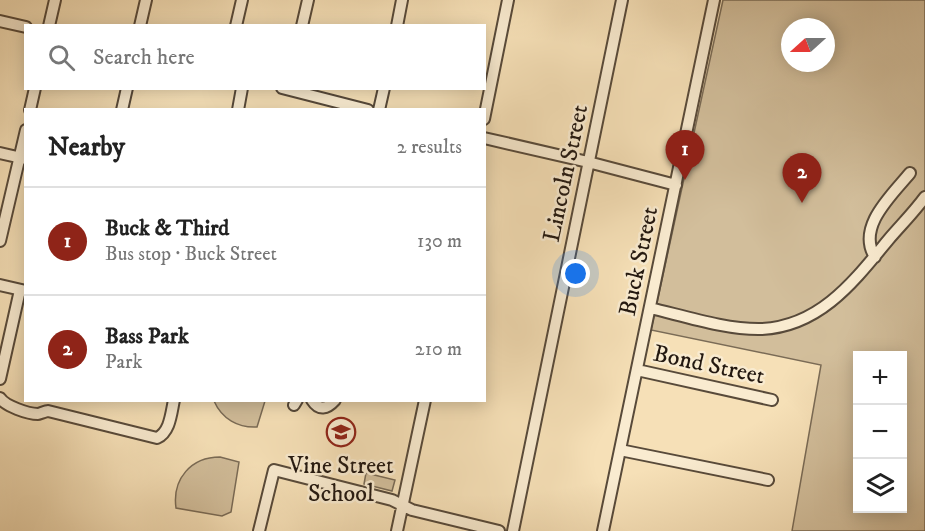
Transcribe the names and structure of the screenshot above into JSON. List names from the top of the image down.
{
  "streets": {
    "street": ["Lincoln Street", "Buck Street", "Bond Street"]
  },
  "crossings": [
    ["Buck Street", "Bond Street"]
  ],
  "places": {
    "school or university": ["Vine Street School"]
  },
  "north": "left",
  "page": {
    "search": "Search here",
    "heading": ["Nearby", "2 results"],
    "pins": ["1", "2"],
    "list": [
      {
        "mark": "1",
        "name": "Buck & Third",
        "note": "Bus stop · Buck Street",
        "value": "130 m"
      },
      {
        "mark": "2",
        "name": "Bass Park",
        "note": "Park",
        "value": "210 m"
      }
    ],
    "map_buttons": ["+", "−"]
  }
}
